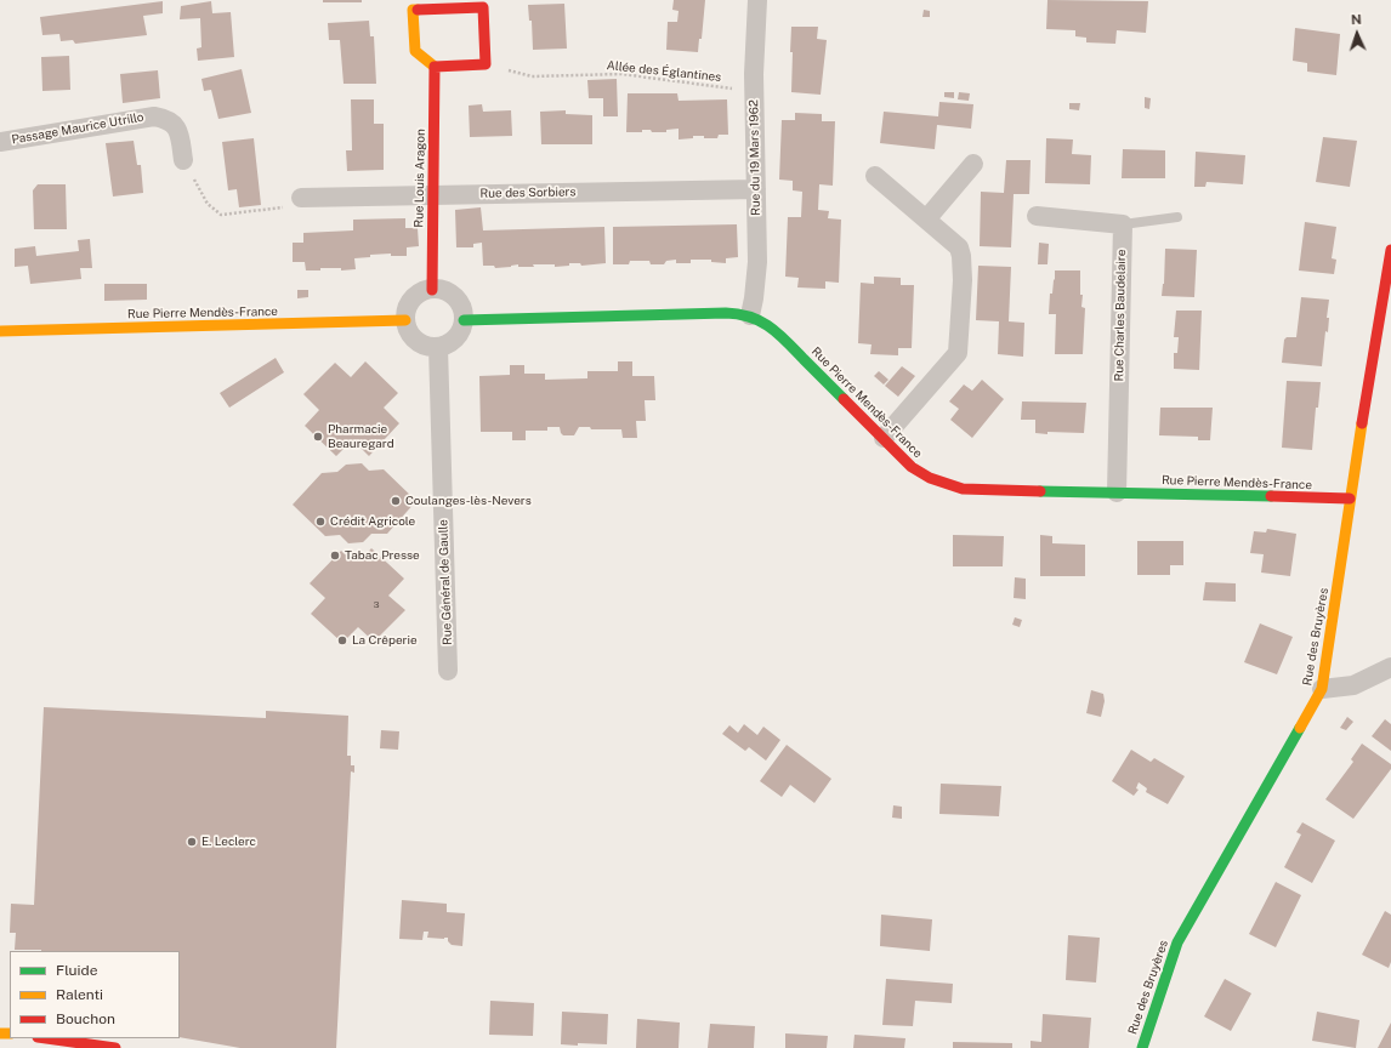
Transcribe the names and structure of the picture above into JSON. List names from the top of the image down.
{
  "streets": {
    "street": [
      "Passage Maurice Utrillo",
      "Rue du 19 Mars 1962",
      "Rue Louis Aragon",
      "Rue des Sorbiers",
      "Rue Pierre Mendès-France",
      "Rue Charles Baudelaire",
      "Rue Général de Gaulle",
      "Rue des Bruyères"
    ],
    "path": ["Allée des Églantines"]
  },
  "crossings": [
    ["Allée des Églantines", "Rue du 19 Mars 1962"],
    ["Rue du 19 Mars 1962", "Rue des Sorbiers"],
    ["Rue du 19 Mars 1962", "Rue Pierre Mendès-France"],
    ["Rue Louis Aragon", "Rue des Sorbiers"],
    ["Rue Louis Aragon", "Rue Pierre Mendès-France"],
    ["Rue Louis Aragon", "Rue Général de Gaulle"],
    ["Rue Pierre Mendès-France", "Rue Charles Baudelaire"],
    ["Rue Pierre Mendès-France", "Rue Général de Gaulle"],
    ["Rue Pierre Mendès-France", "Rue des Bruyères"]
  ],
  "places": [
    "Pharmacie Beauregard",
    "Coulanges-lès-Nevers",
    "Crédit Agricole",
    "Tabac Presse",
    "La Crêperie",
    "E. Leclerc"
  ],
  "house_numbers": ["3"],
  "legend": ["Fluide", "Ralenti", "Bouchon"],
  "north": "top"
}
